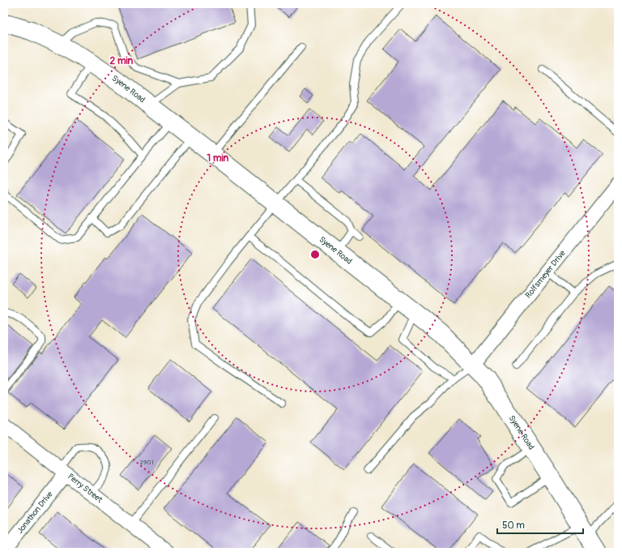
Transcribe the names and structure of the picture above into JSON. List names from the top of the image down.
{
  "streets": {
    "street": [
      "Syene Road",
      "Rolfsmeyer Drive",
      "Perry Street",
      "Jonathon Drive"
    ]
  },
  "crossings": [
    ["Syene Road", "Rolfsmeyer Drive"],
    ["Perry Street", "Jonathon Drive"]
  ],
  "house_numbers": ["2901"],
  "scale_bar": "50 m",
  "rings": ["2 min", "1 min"]
}
